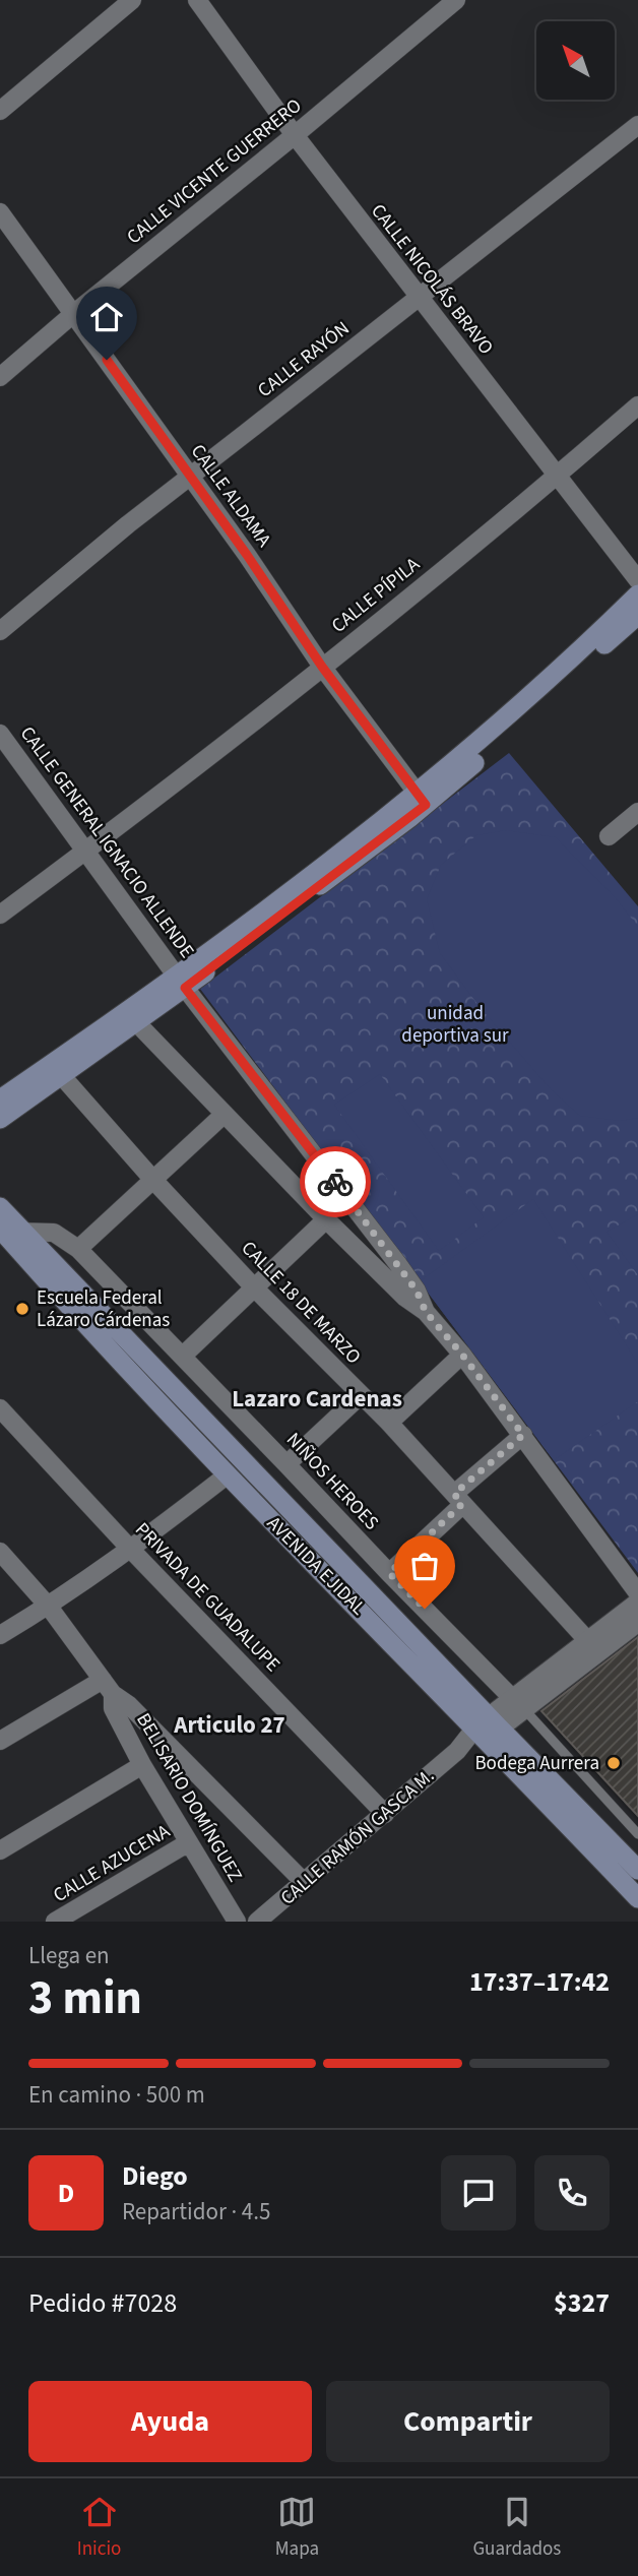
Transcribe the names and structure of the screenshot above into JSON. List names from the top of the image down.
{
  "streets": {
    "main road": ["AVENIDA EJIDAL"],
    "street": [
      "CALLE VICENTE GUERRERO",
      "CALLE NICOLÁS BRAVO",
      "CALLE RAYÓN",
      "CALLE ALDAMA",
      "CALLE PÍPILA",
      "CALLE GENERAL IGNACIO ALLENDE",
      "CALLE 18 DE MARZO",
      "NIÑOS HEROES",
      "PRIVADA DE GUADALUPE",
      "BELISARIO DOMÍNGUEZ",
      "CALLE RAMÓN GASCA M.",
      "CALLE AZUCENA"
    ]
  },
  "crossings": [
    ["CALLE VICENTE GUERRERO", "CALLE NICOLÁS BRAVO"],
    ["CALLE VICENTE GUERRERO", "CALLE ALDAMA"],
    ["CALLE NICOLÁS BRAVO", "CALLE RAYÓN"],
    ["CALLE NICOLÁS BRAVO", "CALLE PÍPILA"],
    ["CALLE RAYÓN", "CALLE ALDAMA"],
    ["CALLE ALDAMA", "CALLE PÍPILA"],
    ["CALLE PÍPILA", "CALLE GENERAL IGNACIO ALLENDE"],
    ["CALLE 18 DE MARZO", "CALLE RAMÓN GASCA M."],
    ["NIÑOS HEROES", "AVENIDA EJIDAL"],
    ["NIÑOS HEROES", "CALLE RAMÓN GASCA M."],
    ["AVENIDA EJIDAL", "CALLE RAMÓN GASCA M."],
    ["PRIVADA DE GUADALUPE", "CALLE RAMÓN GASCA M."],
    ["BELISARIO DOMÍNGUEZ", "CALLE AZUCENA"]
  ],
  "districts": ["Lazaro Cardenas", "Articulo 27"],
  "parks": ["unidad deportiva sur"],
  "places": ["Escuela Federal Lázaro Cárdenas", "Bodega Aurrera"],
  "north": "top left",
  "page": {
    "heading": ["3 min", "Llega en", "17:37–17:42"],
    "panel": [
      "Diego",
      "Repartidor · 4.5",
      "Pedido #7028",
      "$327"
    ],
    "bar": "En camino · 500 m",
    "round": "D",
    "buttons": ["Ayuda", "Compartir"],
    "tabs": ["Inicio", "Mapa", "Guardados"]
  }
}
